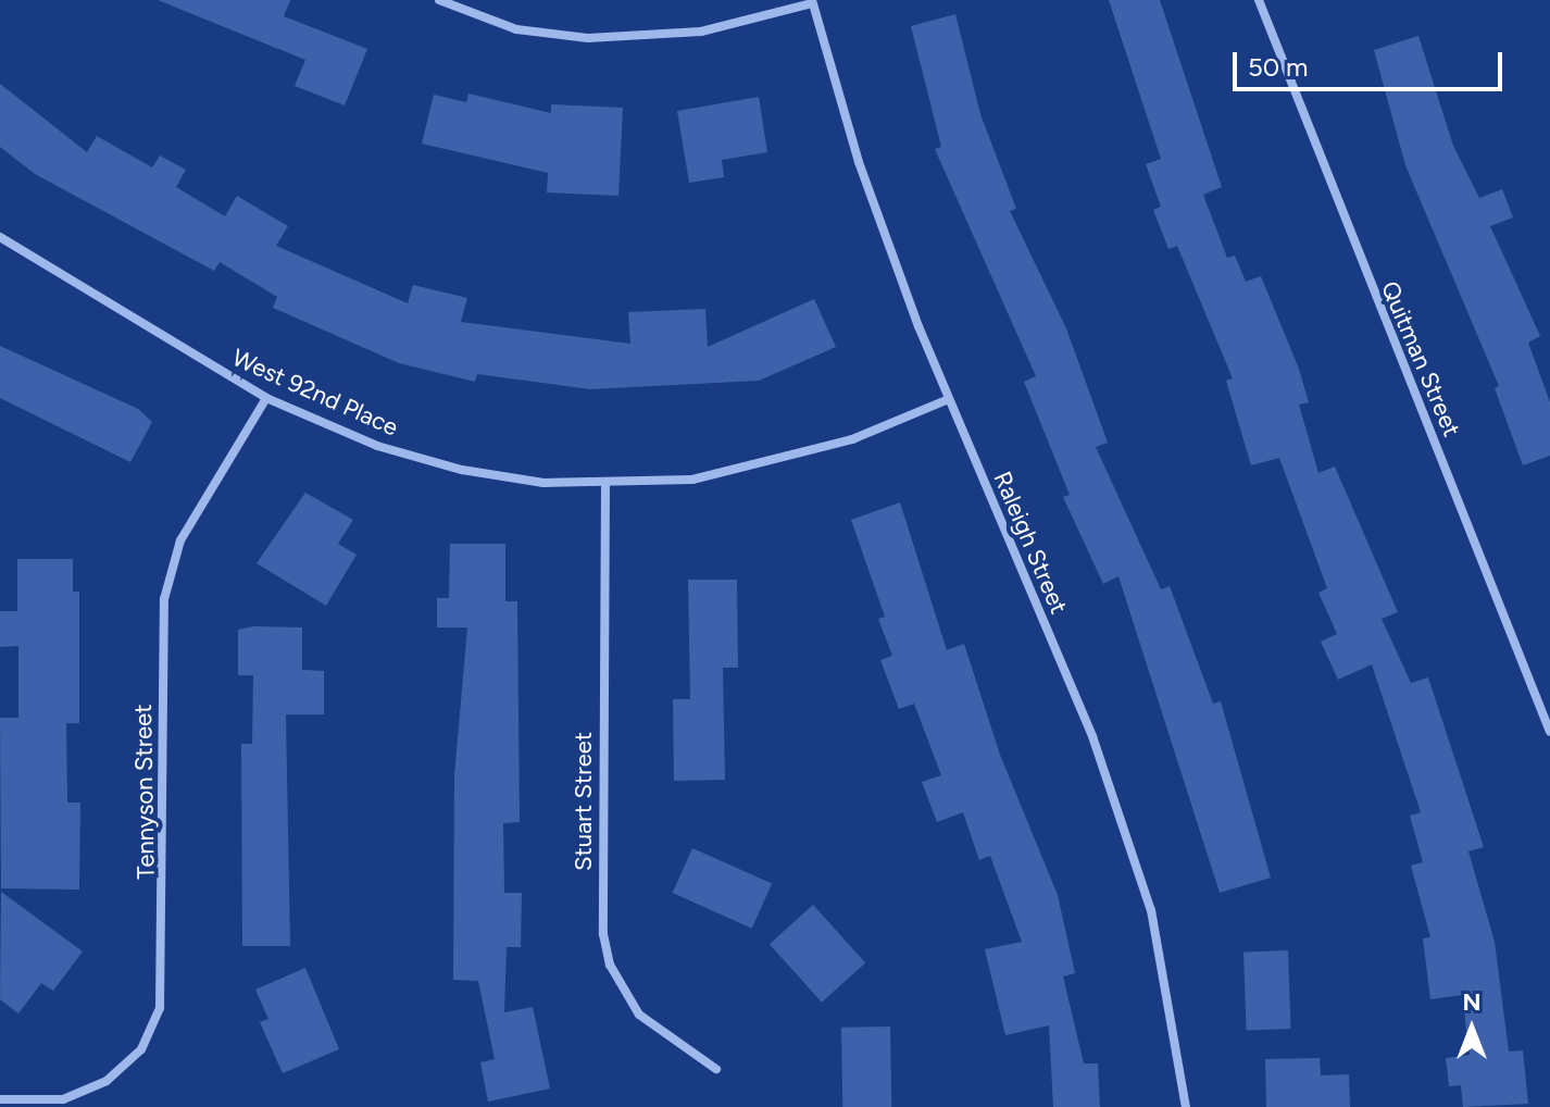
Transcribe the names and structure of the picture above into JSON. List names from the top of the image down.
{
  "streets": {
    "street": [
      "Quitman Street",
      "West 92nd Place",
      "Raleigh Street",
      "Tennyson Street",
      "Stuart Street"
    ]
  },
  "crossings": [
    ["West 92nd Place", "Raleigh Street"],
    ["West 92nd Place", "Tennyson Street"],
    ["West 92nd Place", "Stuart Street"]
  ],
  "scale_bar": "50 m",
  "north": "top"
}
